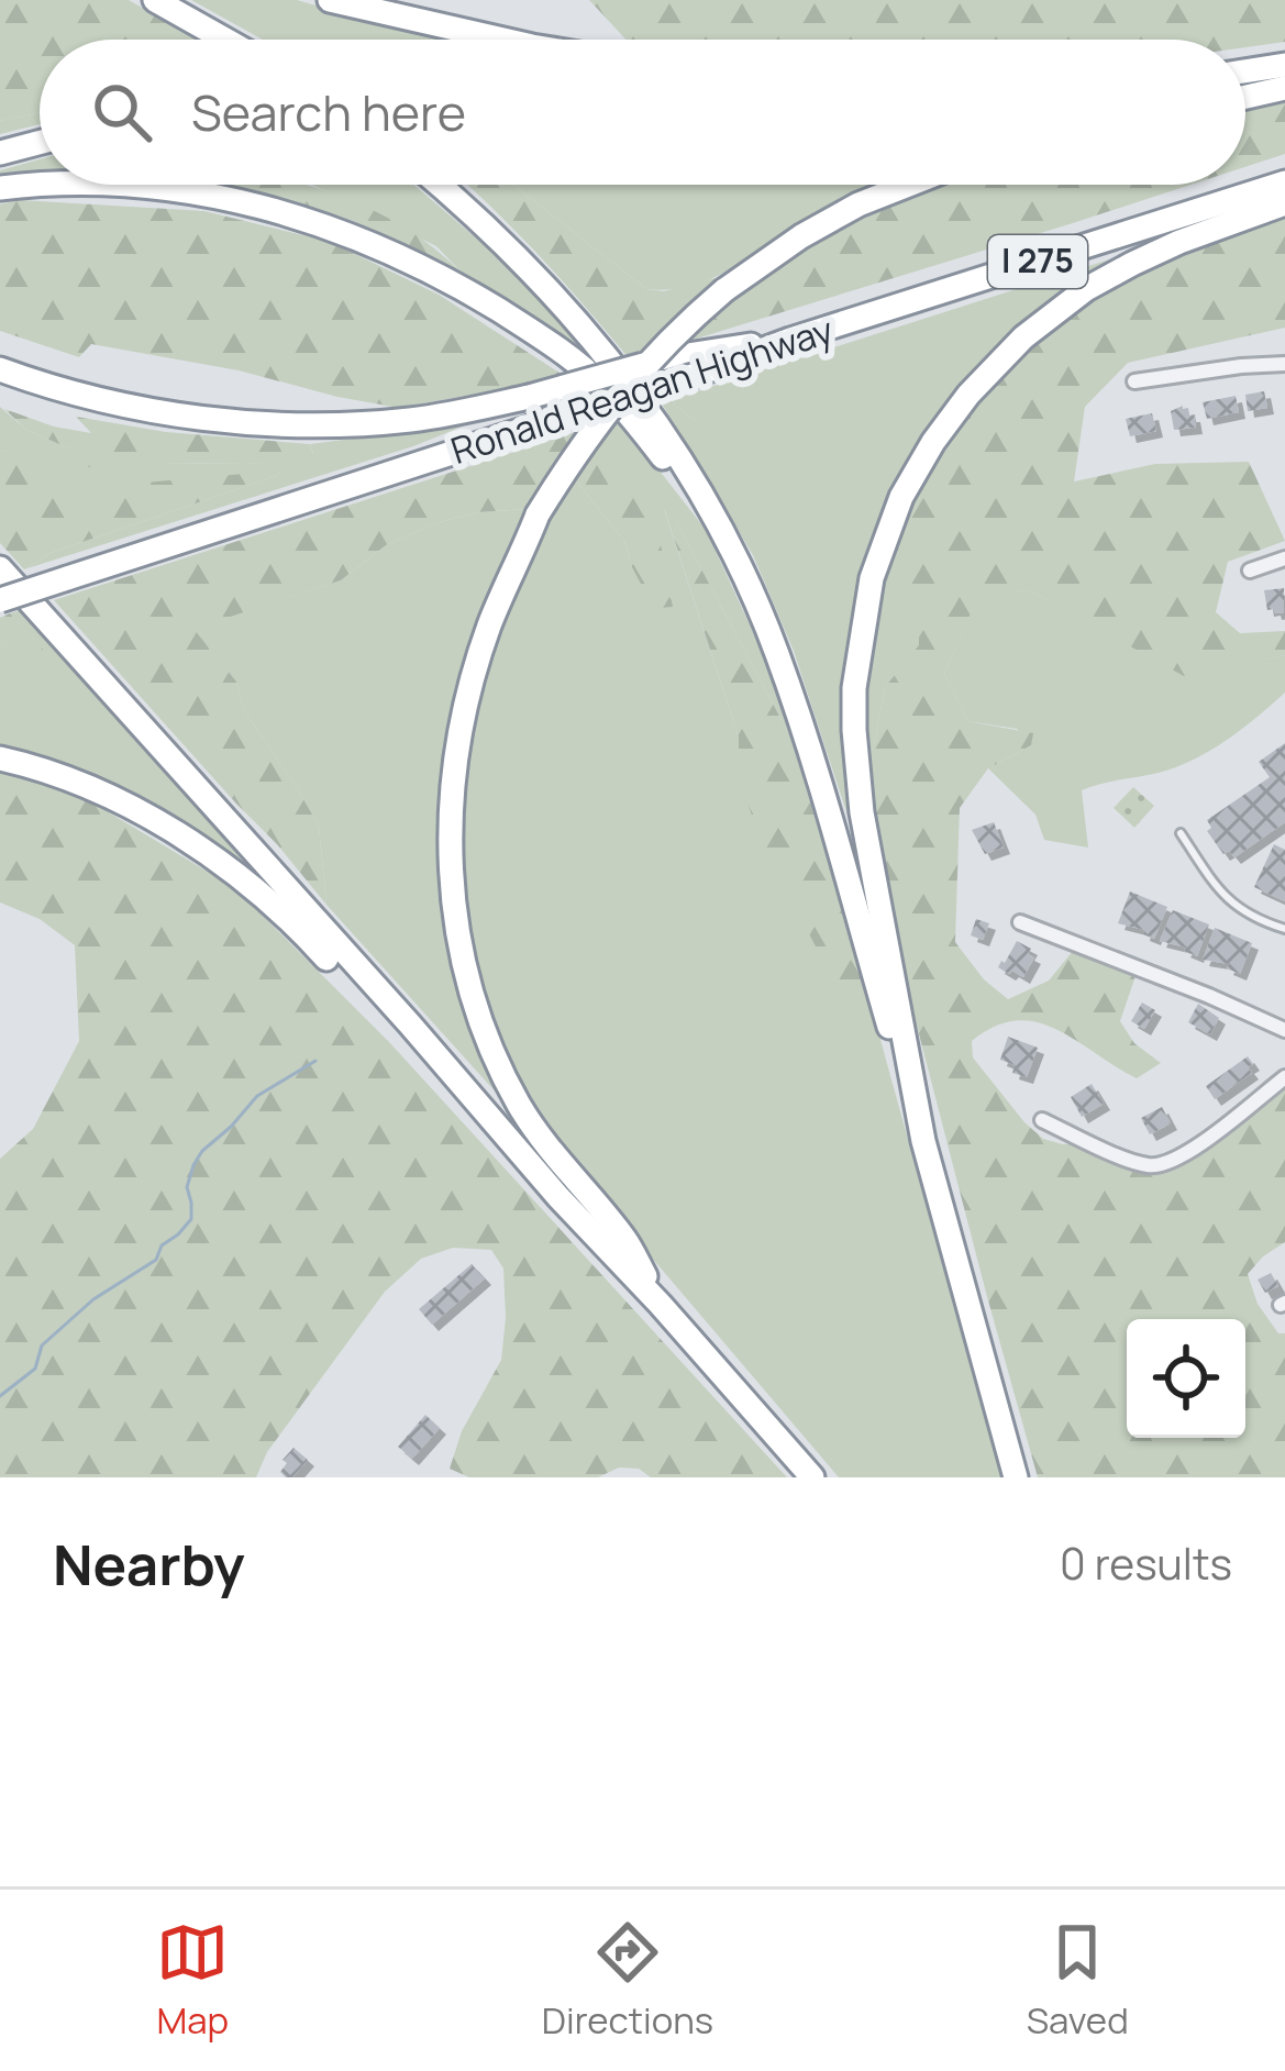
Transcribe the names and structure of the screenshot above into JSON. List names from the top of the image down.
{
  "streets": {
    "highway": ["I 275", "Ronald Reagan Highway"]
  },
  "page": {
    "search": "Search here",
    "heading": ["Nearby", "0 results"],
    "nav": ["Map", "Directions", "Saved"]
  }
}
